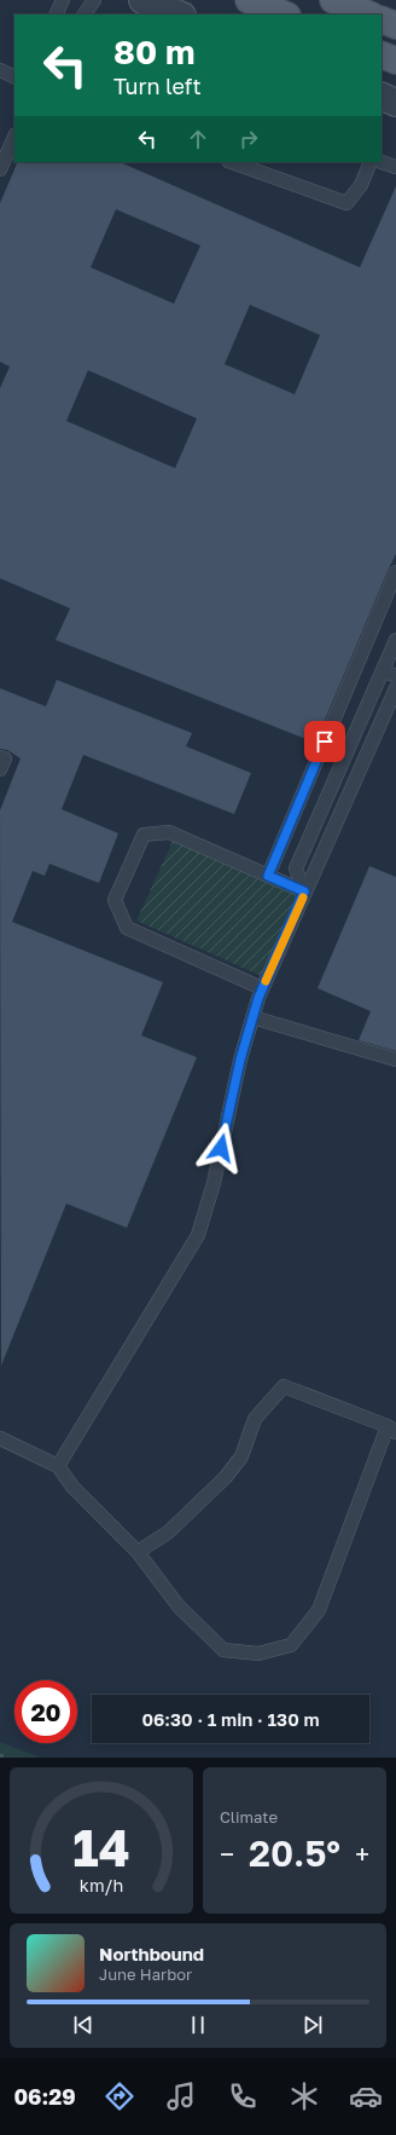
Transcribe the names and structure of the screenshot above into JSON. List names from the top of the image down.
{
  "page": {
    "turn": ["80 m", "Turn left"],
    "limit": "20",
    "trip": "06:30 · 1 min · 130 m",
    "tile": "Climate",
    "heat": ["−", "20.5°", "+"],
    "song": ["Northbound", "June Harbor"],
    "tabs": "06:29",
    "gauge": ["14", "km/h"]
  }
}
